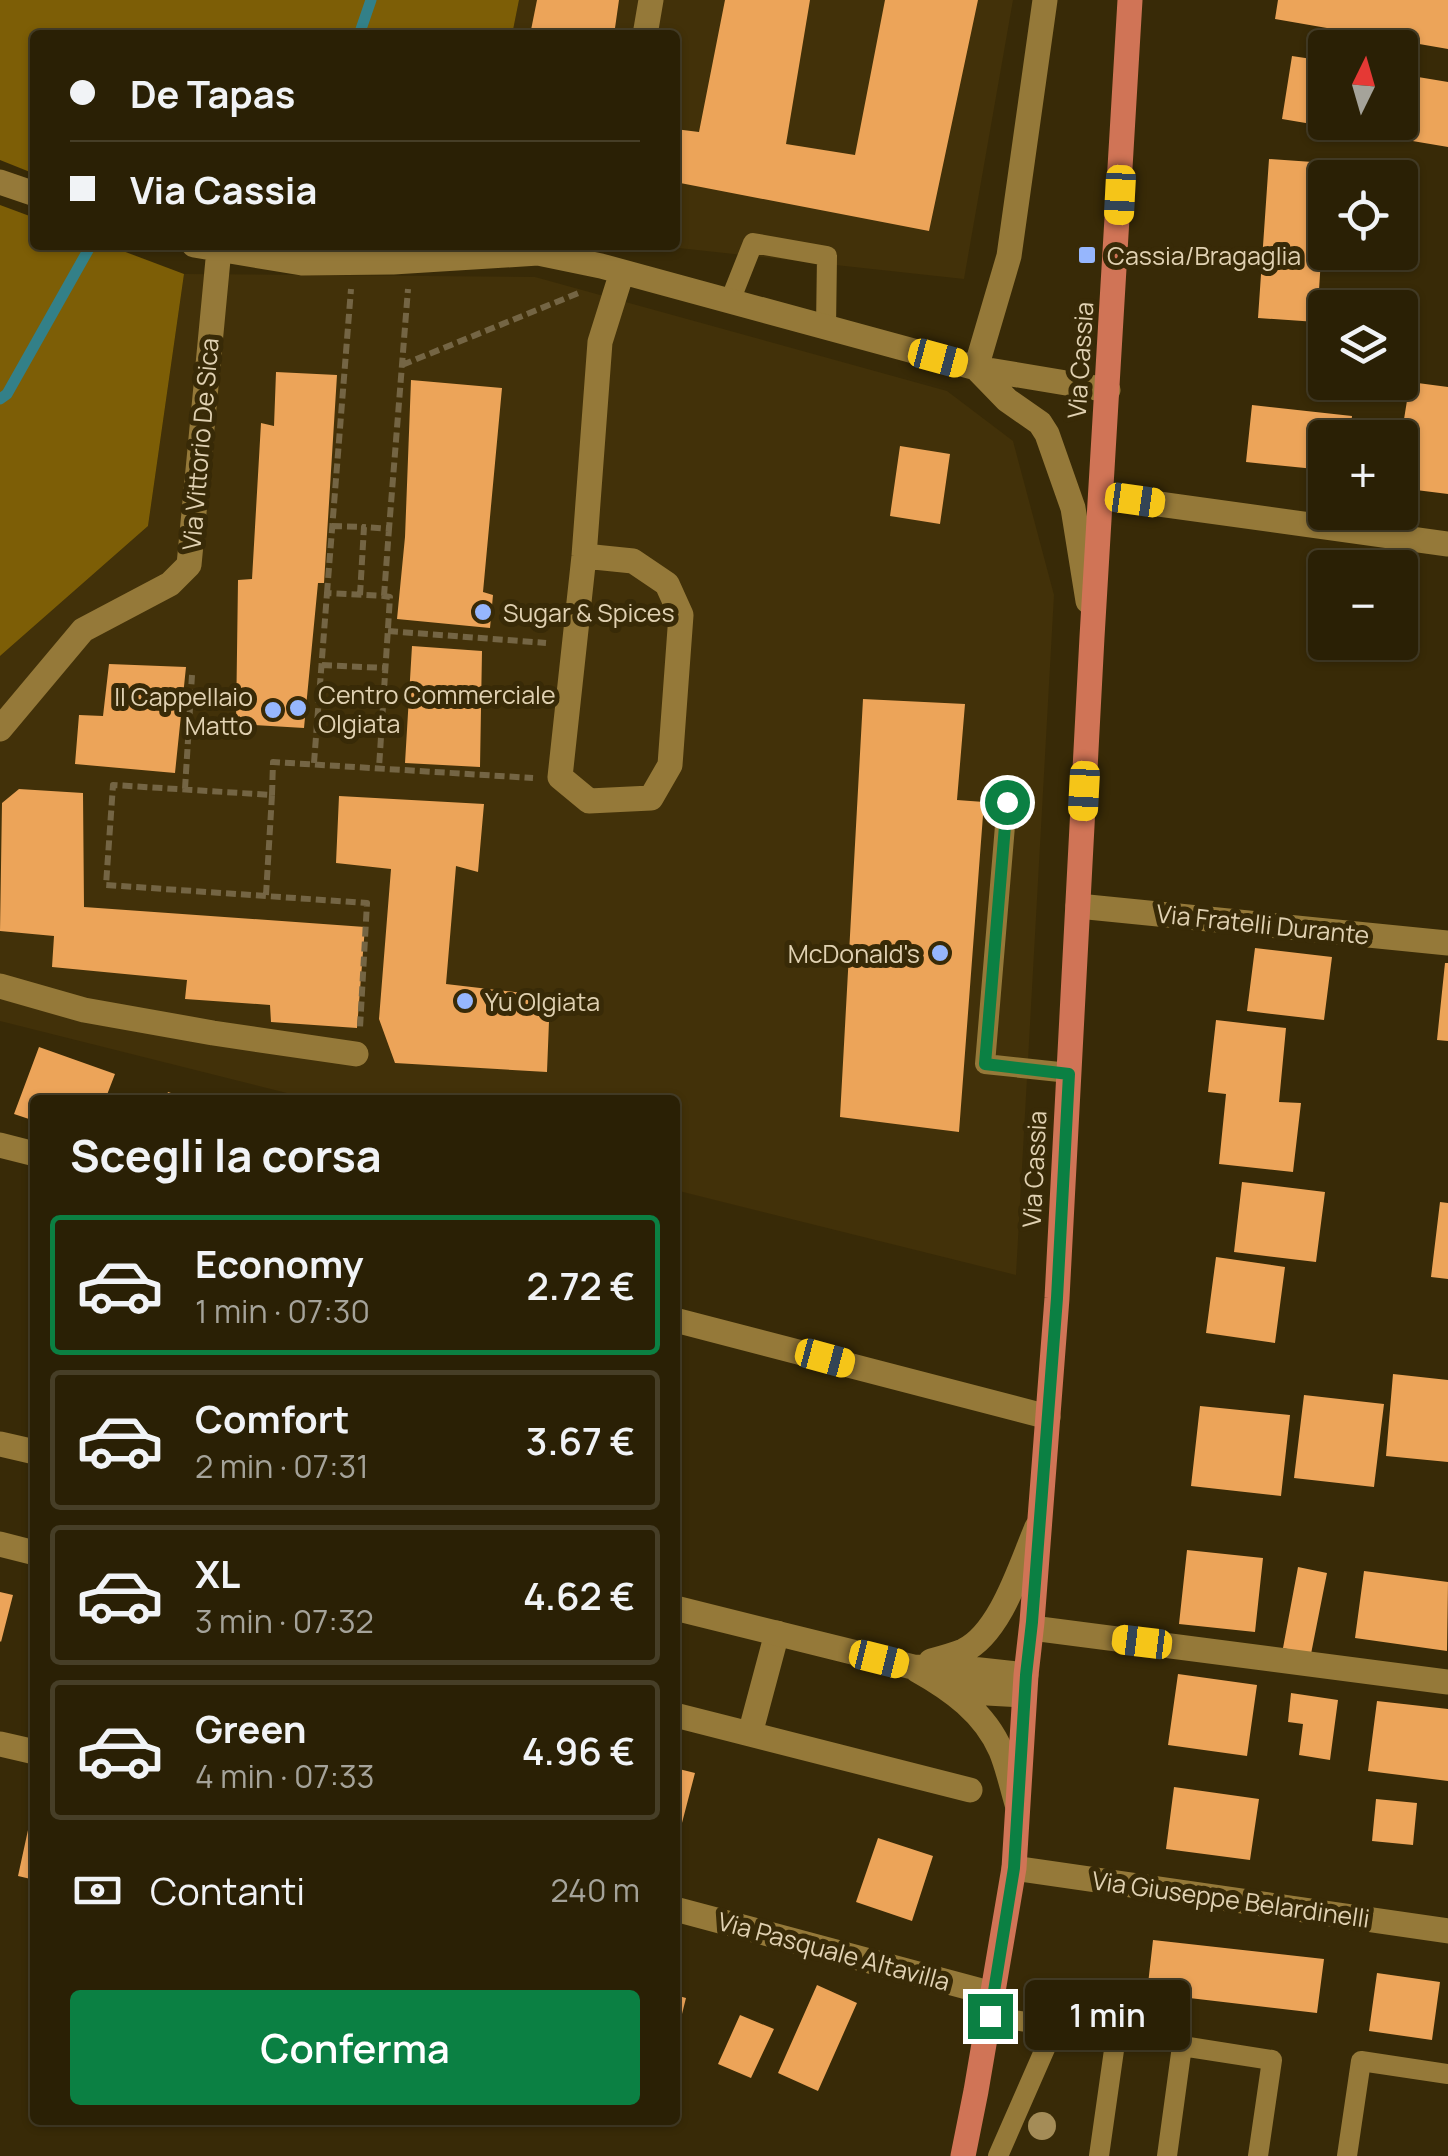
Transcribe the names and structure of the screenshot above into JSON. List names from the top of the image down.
{
  "streets": {
    "main road": ["Via Cassia"],
    "street": [
      "Via Vittorio De Sica",
      "Via Fratelli Durante",
      "Via Giuseppe Belardinelli",
      "Via Pasquale Altavilla"
    ]
  },
  "crossings": [
    ["Via Cassia", "Via Fratelli Durante"],
    ["Via Cassia", "Via Giuseppe Belardinelli"],
    ["Via Cassia", "Via Pasquale Altavilla"]
  ],
  "places": {
    "transit": ["Cassia/Bragaglia"],
    "other": [
      "Sugar & Spices",
      "Centro Commerciale Olgiata",
      "Il Cappellaio Matto",
      "McDonald's",
      "Yu Olgiata"
    ]
  },
  "north": "top",
  "page": {
    "map_buttons": ["+", "−"],
    "banner": ["De Tapas", "Via Cassia"],
    "heading": "Scegli la corsa",
    "list": [
      {
        "name": "Economy",
        "note": "1 min · 07:30",
        "value": "2.72 €"
      },
      {
        "name": "Comfort",
        "note": "2 min · 07:31",
        "value": "3.67 €"
      },
      {
        "name": "XL",
        "note": "3 min · 07:32",
        "value": "4.62 €"
      },
      {
        "name": "Green",
        "note": "4 min · 07:33",
        "value": "4.96 €"
      }
    ],
    "pay": ["Contanti", "240 m"],
    "buttons": "Conferma",
    "bubble": "1 min"
  }
}
